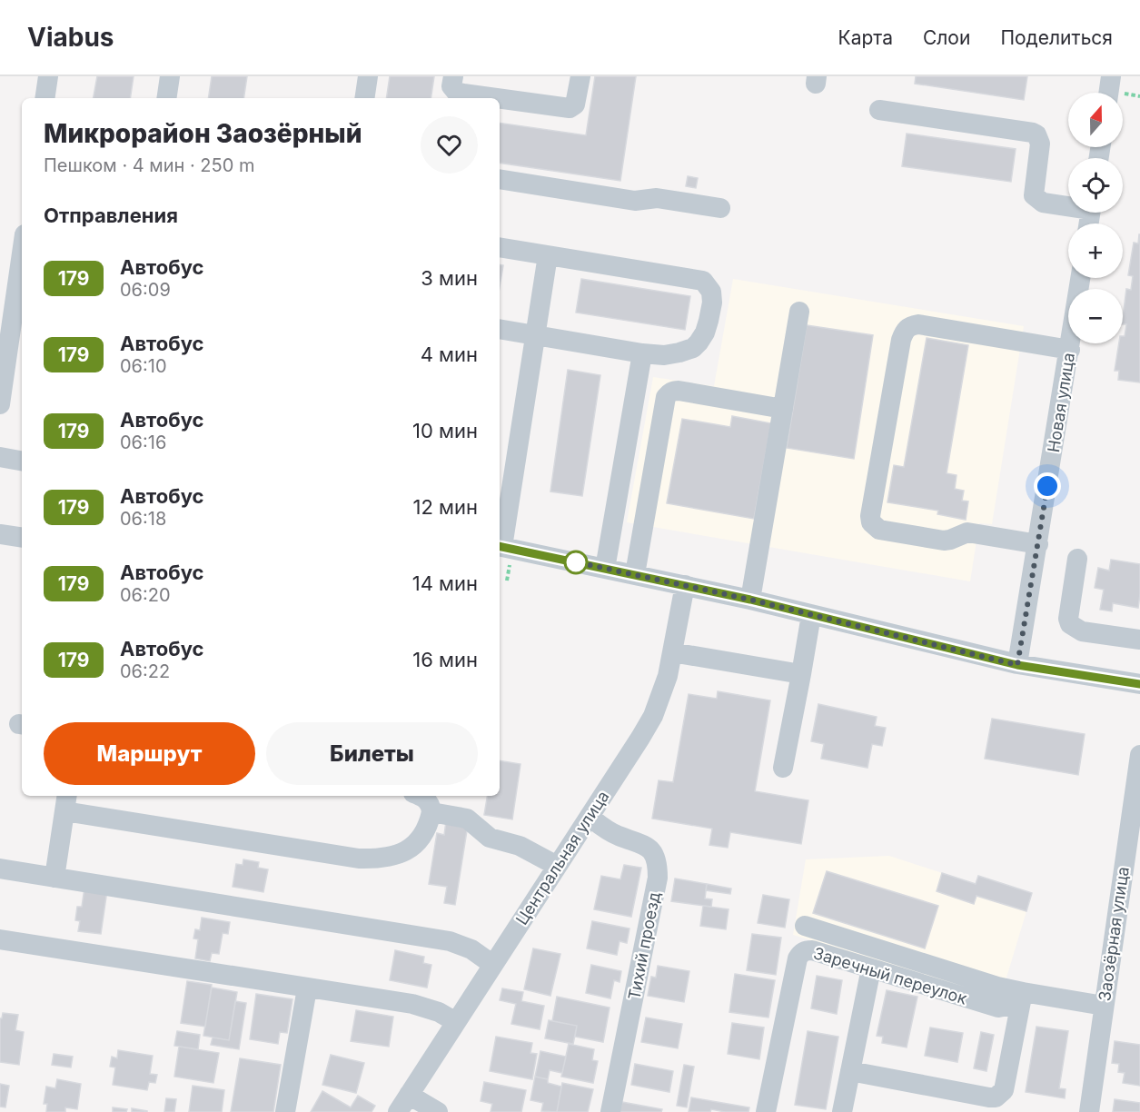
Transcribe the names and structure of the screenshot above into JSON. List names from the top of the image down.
{
  "streets": {
    "street": [
      "Новая улица",
      "Центральная улица",
      "Заозёрная улица",
      "Тихий проезд",
      "Заречный переулок"
    ]
  },
  "crossings": [
    ["Центральная улица", "Тихий проезд"]
  ],
  "lines": ["bus line 179"],
  "north": "top",
  "page": {
    "header": "Viabus",
    "nav": ["Карта", "Слои", "Поделиться"],
    "map_buttons": ["+", "−"],
    "heading": [
      ["Микрорайон Заозёрный", "Пешком · 4 мин · 250 m"],
      "Отправления"
    ],
    "list": [
      {
        "mark": "179",
        "name": "Автобус",
        "note": "06:09",
        "value": "3 мин"
      },
      {
        "mark": "179",
        "name": "Автобус",
        "note": "06:10",
        "value": "4 мин"
      },
      {
        "mark": "179",
        "name": "Автобус",
        "note": "06:16",
        "value": "10 мин"
      },
      {
        "mark": "179",
        "name": "Автобус",
        "note": "06:18",
        "value": "12 мин"
      },
      {
        "mark": "179",
        "name": "Автобус",
        "note": "06:20",
        "value": "14 мин"
      },
      {
        "mark": "179",
        "name": "Автобус",
        "note": "06:22",
        "value": "16 мин"
      }
    ],
    "buttons": ["Маршрут", "Билеты"]
  }
}
